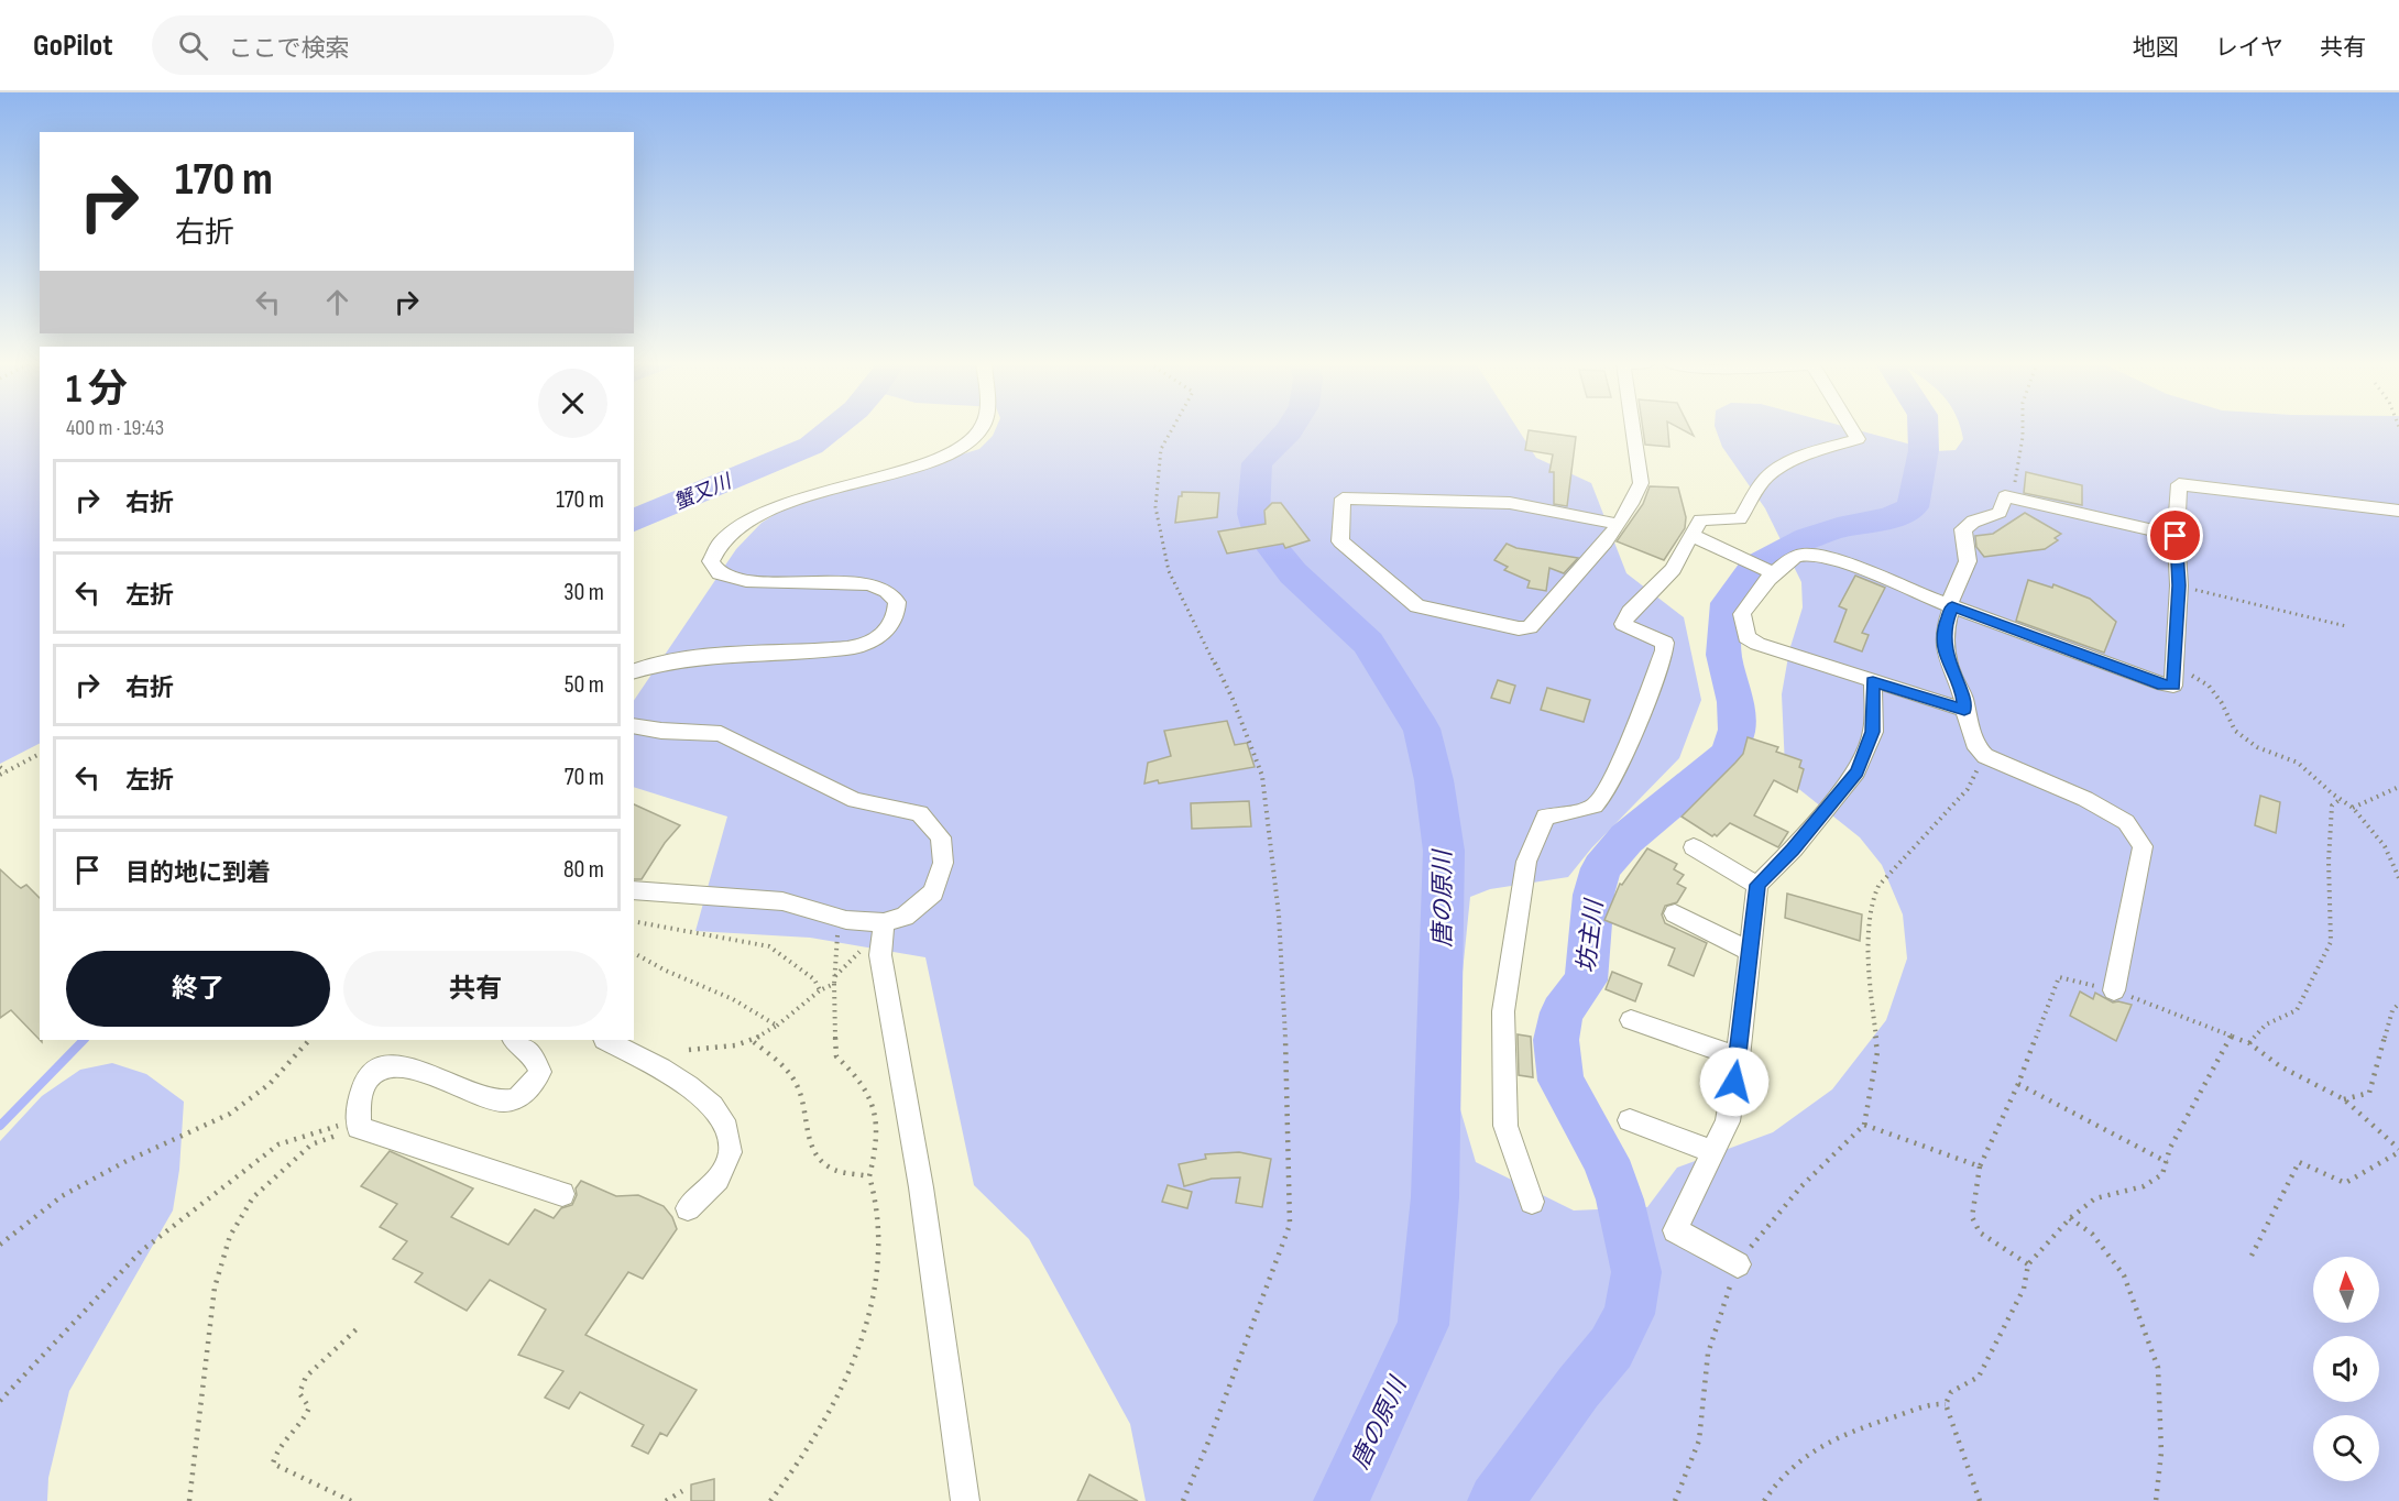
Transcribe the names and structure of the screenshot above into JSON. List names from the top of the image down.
{
  "water": ["蟹又川", "唐の原川", "坊主川"],
  "north": "top",
  "page": {
    "header": "GoPilot",
    "search": "ここで検索",
    "nav": ["地図", "レイヤ", "共有"],
    "turn": ["170 m", "右折"],
    "heading": ["1 分", "400 m · 19:43"],
    "list": [
      {
        "name": "右折",
        "value": "170 m"
      },
      {
        "name": "左折",
        "value": "30 m"
      },
      {
        "name": "右折",
        "value": "50 m"
      },
      {
        "name": "左折",
        "value": "70 m"
      },
      {
        "name": "目的地に到着",
        "value": "80 m"
      }
    ],
    "buttons": ["終了", "共有"]
  }
}
